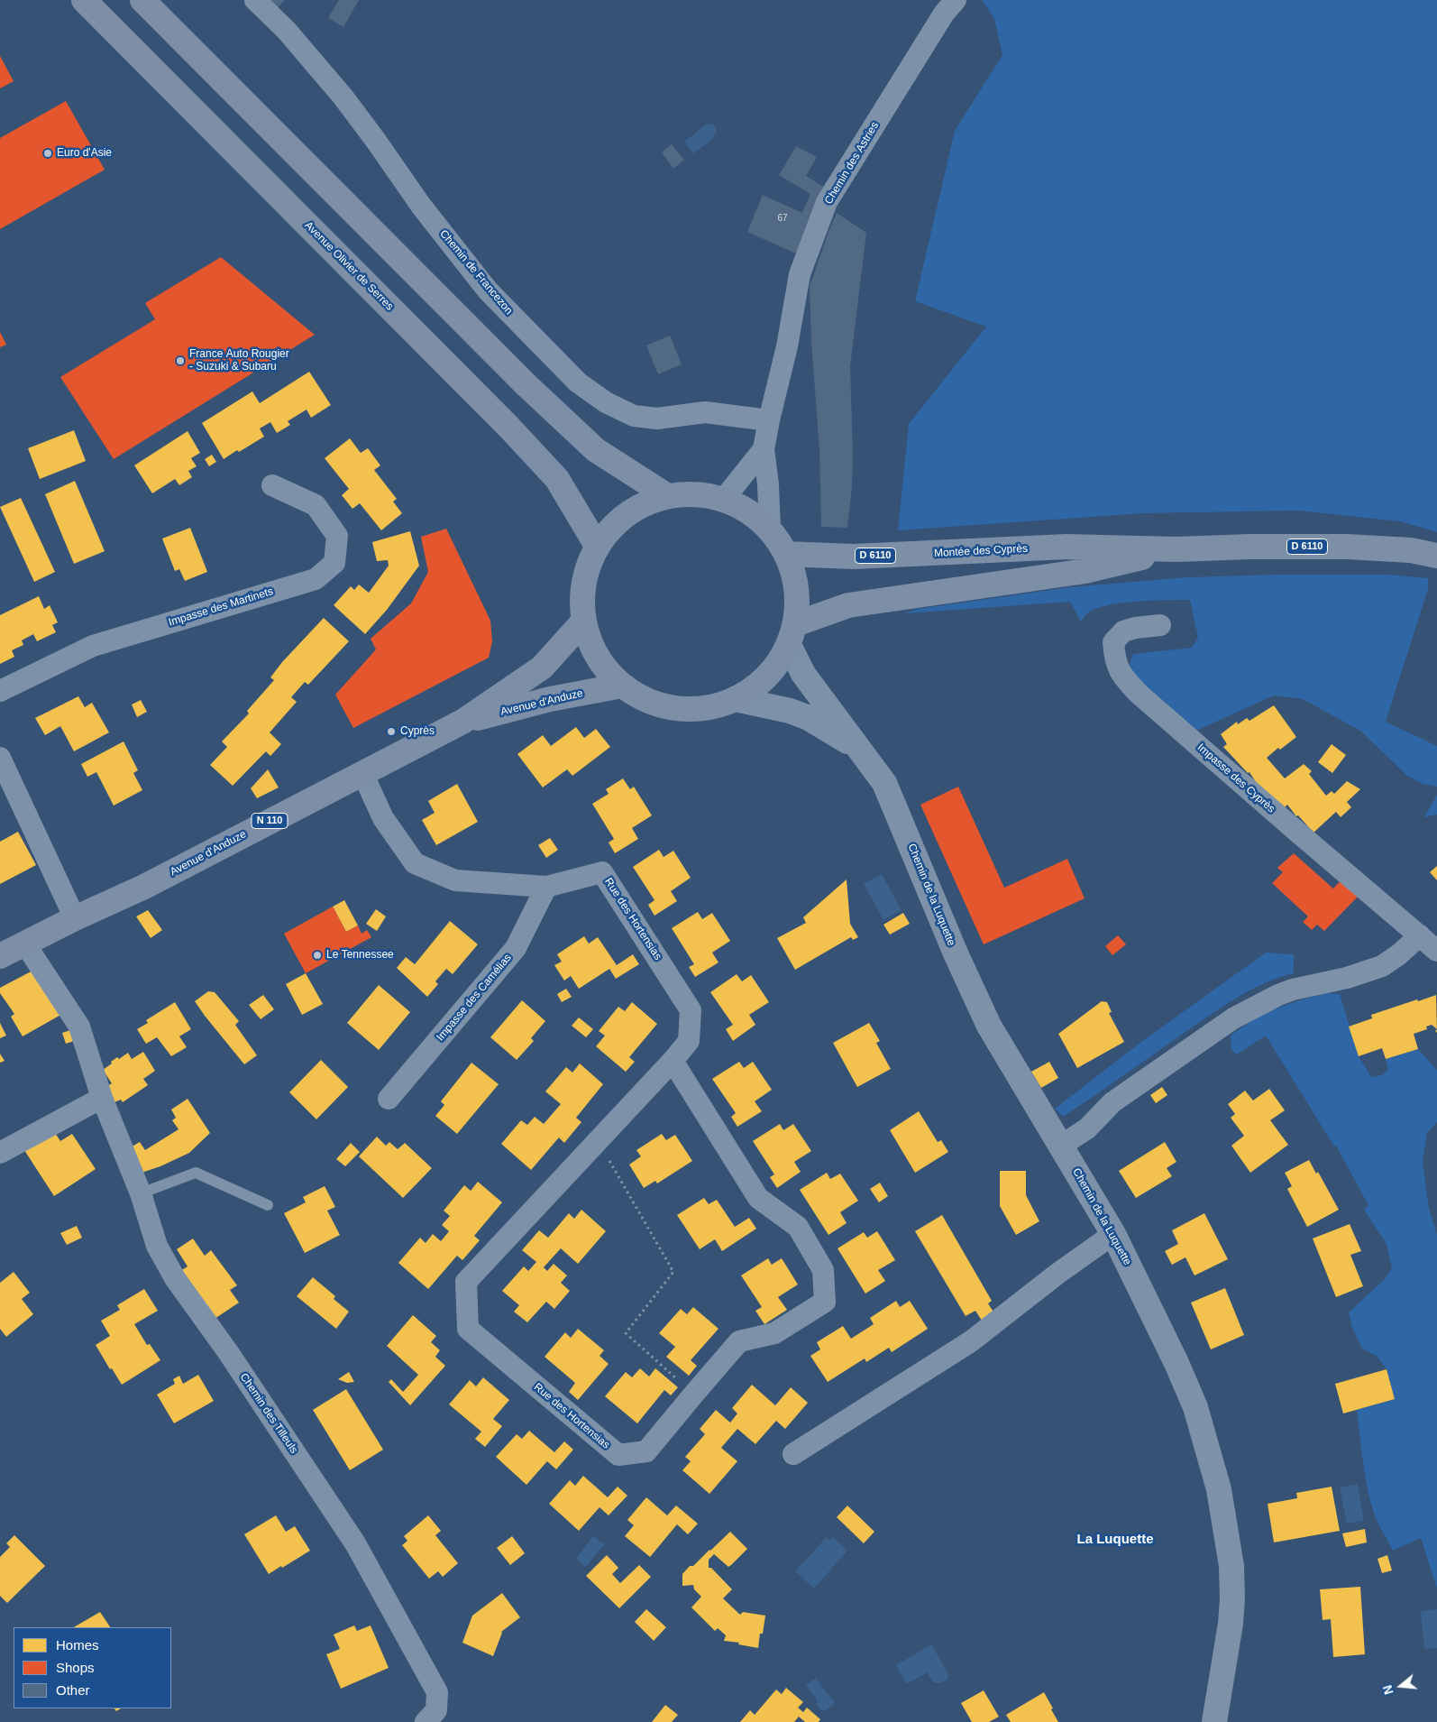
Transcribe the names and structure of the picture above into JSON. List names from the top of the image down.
{
  "streets": {
    "main road": [
      "Avenue Olivier de Serres",
      "D 6110",
      "Montée des Cyprès",
      "Avenue d'Anduze",
      "N 110"
    ],
    "street": [
      "Chemin des Astries",
      "Chemin de Francezon",
      "Impasse des Martinets",
      "Impasse des Cyprès",
      "Chemin de la Luquette",
      "Rue des Hortensias",
      "Impasse des Camélias",
      "Chemin des Tilleuls"
    ]
  },
  "crossings": [
    ["Chemin des Astries", "Chemin de Francezon"],
    ["Montée des Cyprès", "Chemin de la Luquette"],
    ["Avenue d'Anduze", "Rue des Hortensias"],
    ["Avenue d'Anduze", "Chemin des Tilleuls"],
    ["Rue des Hortensias", "Impasse des Camélias"]
  ],
  "districts": ["La Luquette"],
  "places": [
    "Euro d'Asie",
    "France Auto Rougier - Suzuki & Subaru",
    "Cyprès",
    "Le Tennessee"
  ],
  "house_numbers": ["67"],
  "legend": ["Homes", "Shops", "Other"],
  "north": "left"
}
